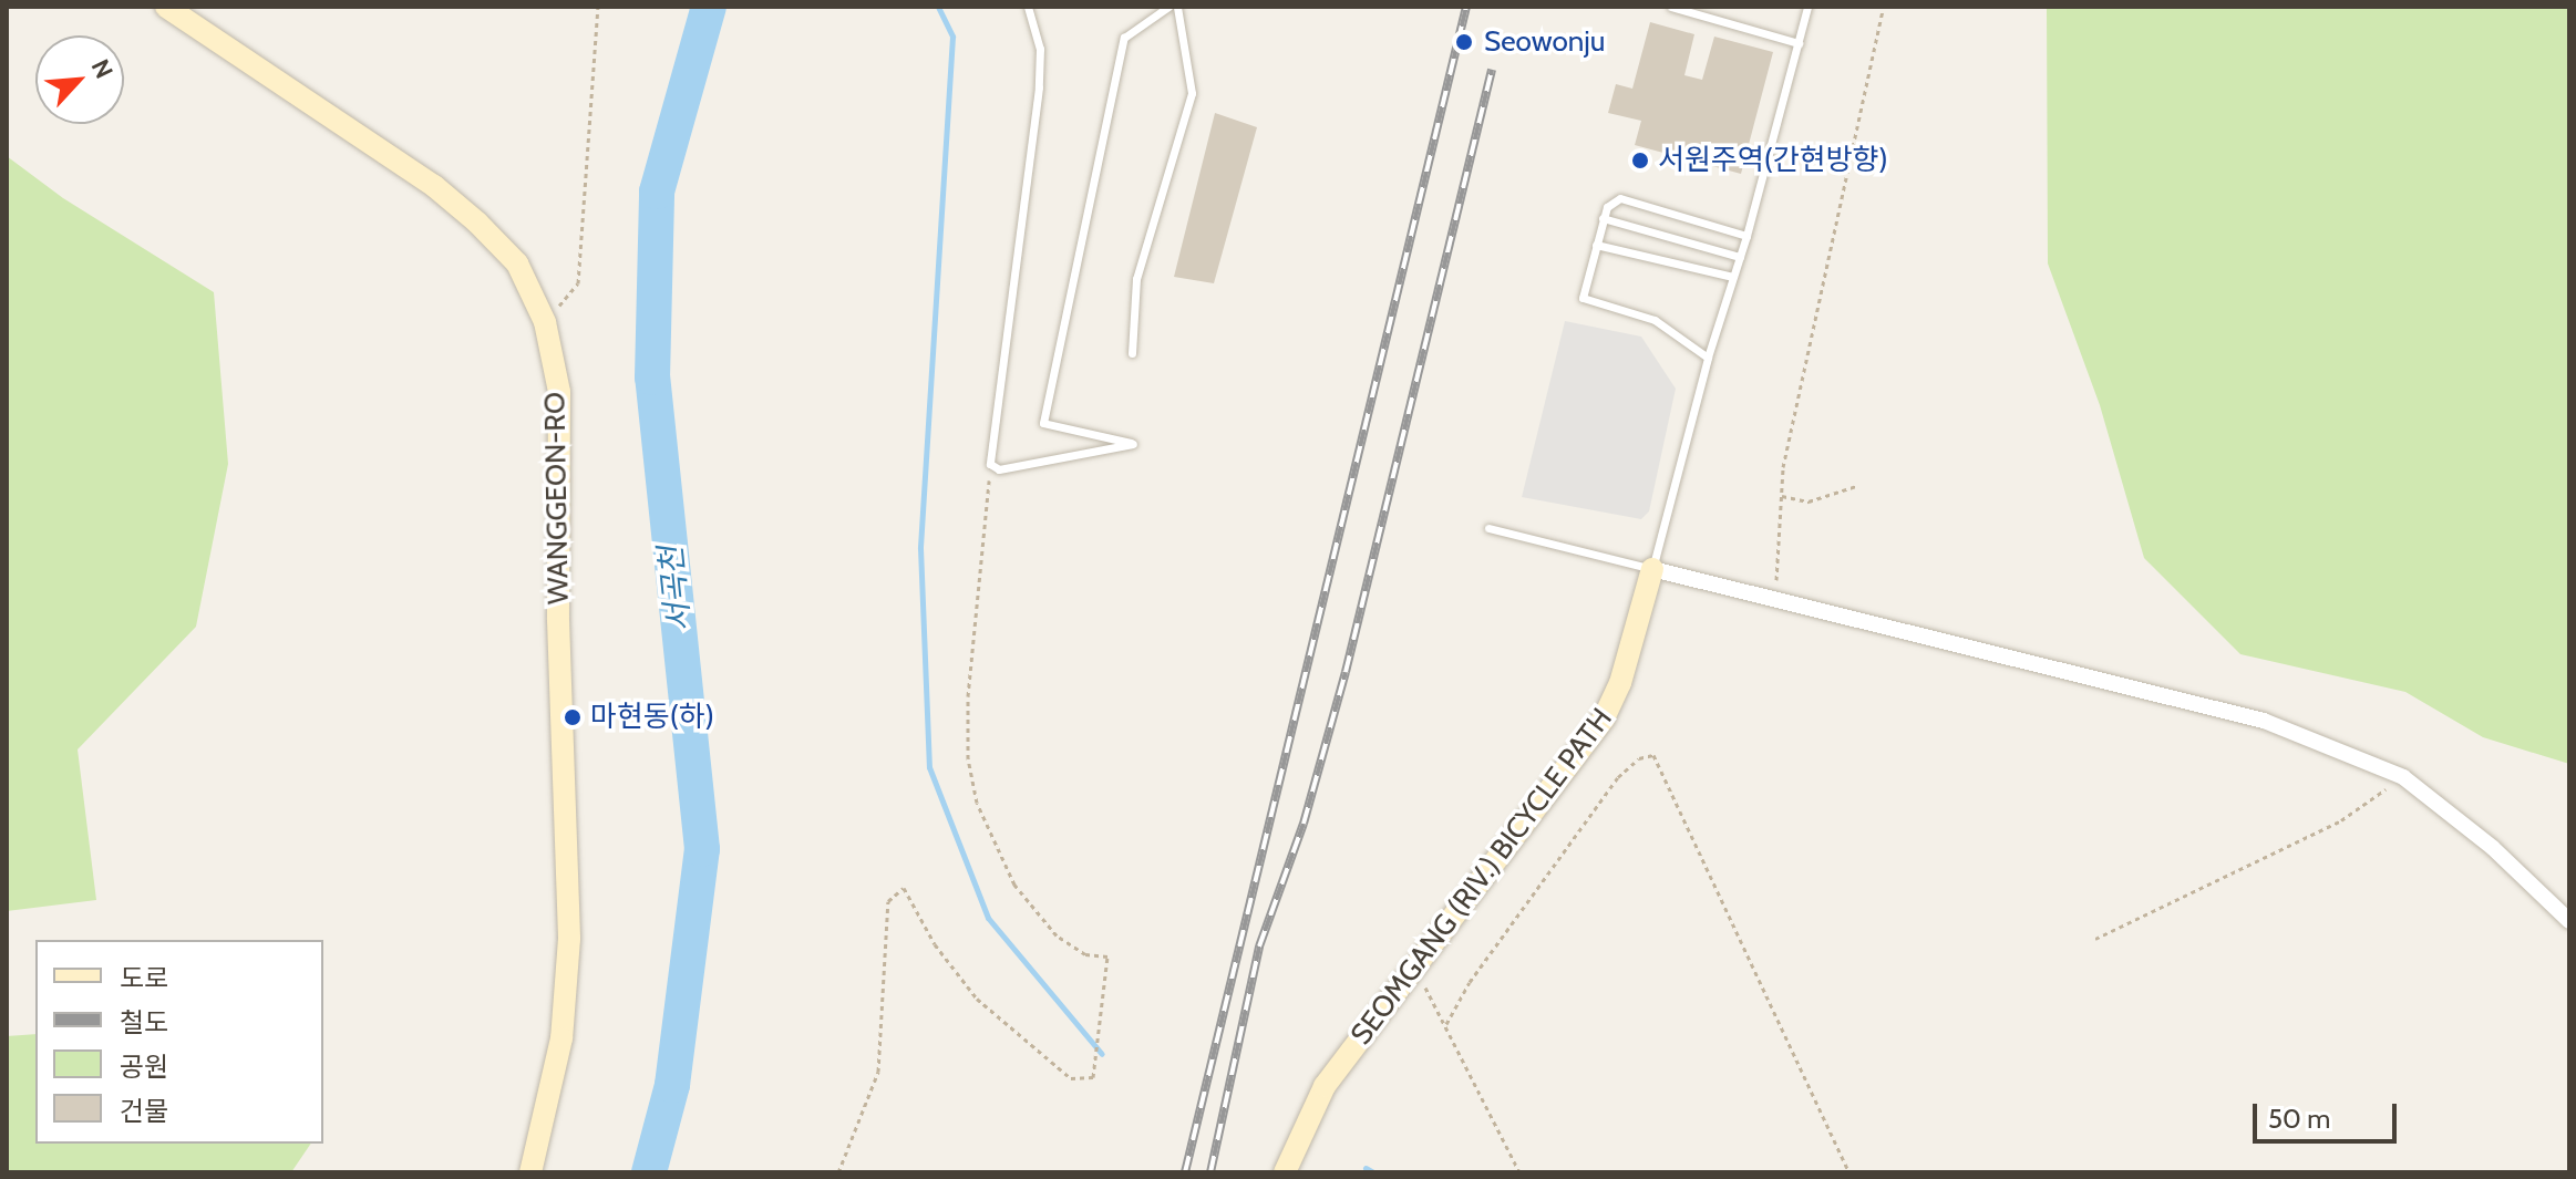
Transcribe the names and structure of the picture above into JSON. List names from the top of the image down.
{
  "streets": {
    "street": ["WANGGEON-RO", "SEOMGANG (RIV.) BICYCLE PATH"]
  },
  "water": ["서곡천"],
  "places": ["Seowonju", "서원주역(간현방향)", "마현동(하)"],
  "legend": [
    "도로",
    "철도",
    "공원",
    "건물"
  ],
  "scale_bar": "50 m",
  "north": "top right"
}
